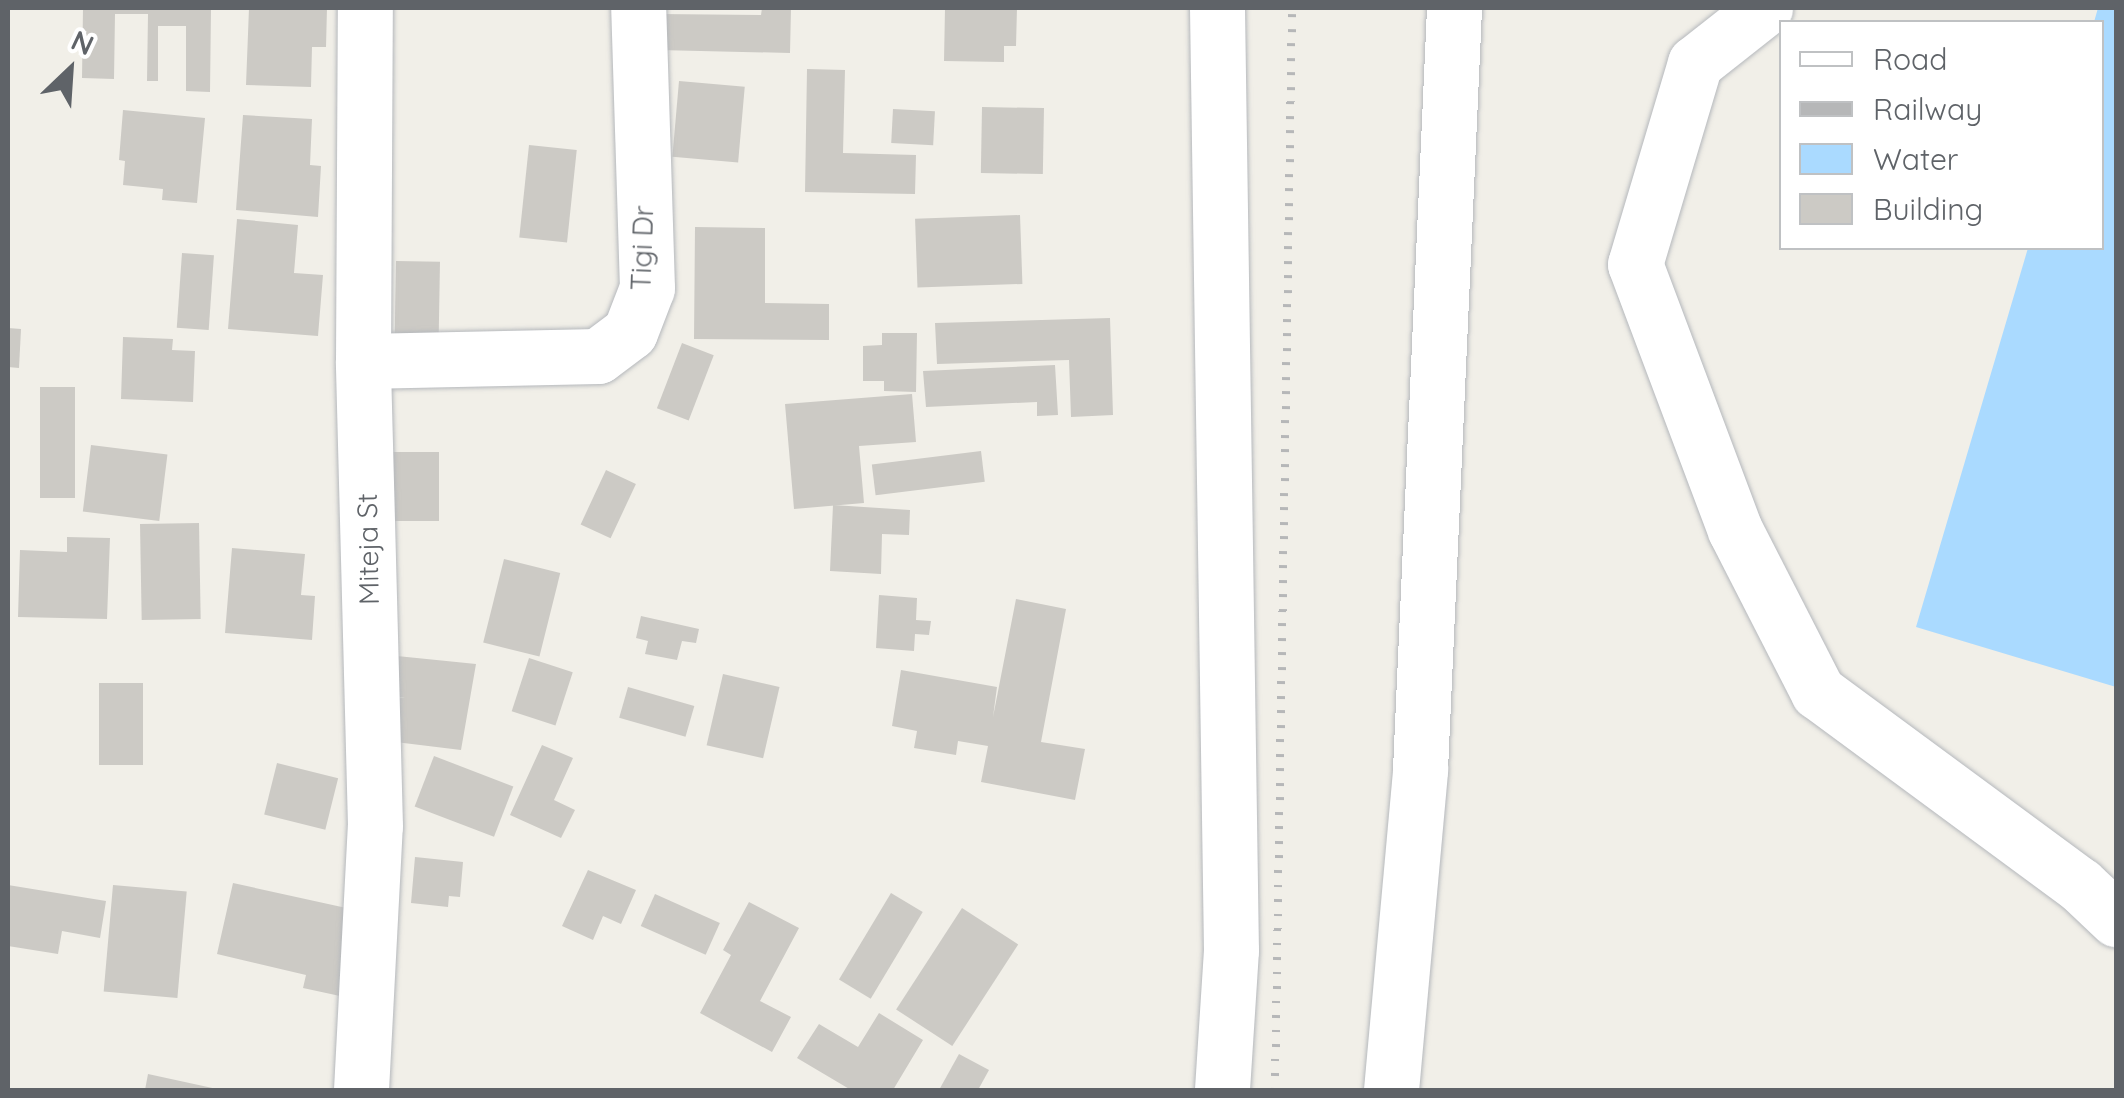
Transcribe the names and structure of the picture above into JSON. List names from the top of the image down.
{
  "streets": {
    "street": ["Tigi Dr", "Miteja St"]
  },
  "crossings": [
    ["Tigi Dr", "Miteja St"]
  ],
  "legend": [
    "Road",
    "Railway",
    "Water",
    "Building"
  ],
  "north": "top right"
}
